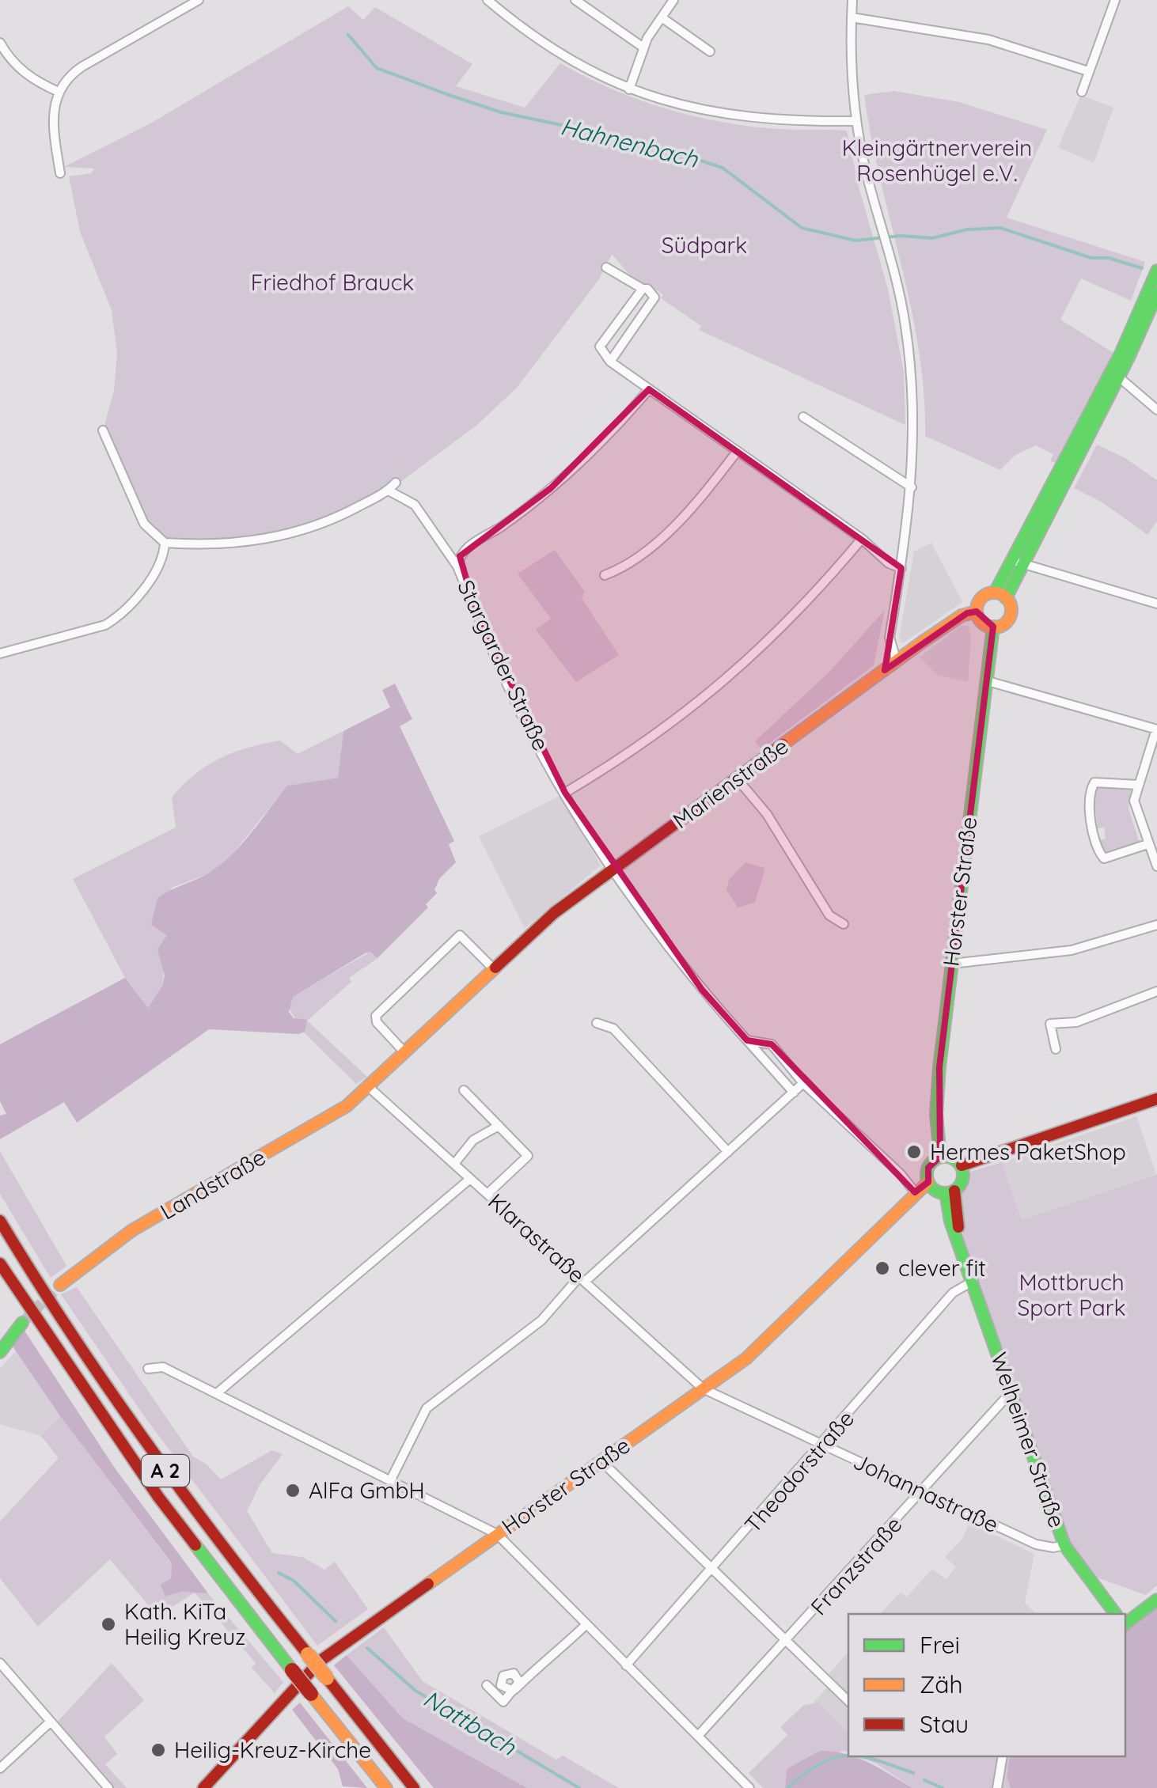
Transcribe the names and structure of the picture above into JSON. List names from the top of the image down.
{
  "streets": {
    "main road": [
      "Marienstraße",
      "Horster Straße",
      "Landstraße",
      "Welheimer Straße",
      "A 2"
    ],
    "street": [
      "Stargarder Straße",
      "Klarastraße",
      "Theodorstraße",
      "Johannastraße",
      "Franzstraße"
    ]
  },
  "crossings": [
    ["Stargarder Straße", "Marienstraße"],
    ["Marienstraße", "Horster Straße"],
    ["Marienstraße", "Landstraße"],
    ["Marienstraße", "Klarastraße"],
    ["Horster Straße", "Klarastraße"],
    ["Horster Straße", "Welheimer Straße"],
    ["Horster Straße", "Johannastraße"],
    ["Landstraße", "Klarastraße"],
    ["Klarastraße", "Johannastraße"],
    ["Welheimer Straße", "Theodorstraße"],
    ["Welheimer Straße", "Johannastraße"],
    ["Welheimer Straße", "Franzstraße"],
    ["Theodorstraße", "Johannastraße"],
    ["Johannastraße", "Franzstraße"]
  ],
  "water": ["Hahnenbach", "Nattbach"],
  "parks": [
    "Kleingärtnerverein Rosenhügel e.V.",
    "Südpark",
    "Friedhof Brauck",
    "Mottbruch Sport Park"
  ],
  "places": [
    "Hermes PaketShop",
    "clever fit",
    "AlFa GmbH",
    "Kath. KiTa Heilig Kreuz",
    "Heilig-Kreuz-Kirche"
  ],
  "legend": ["Frei", "Zäh", "Stau"]
}
